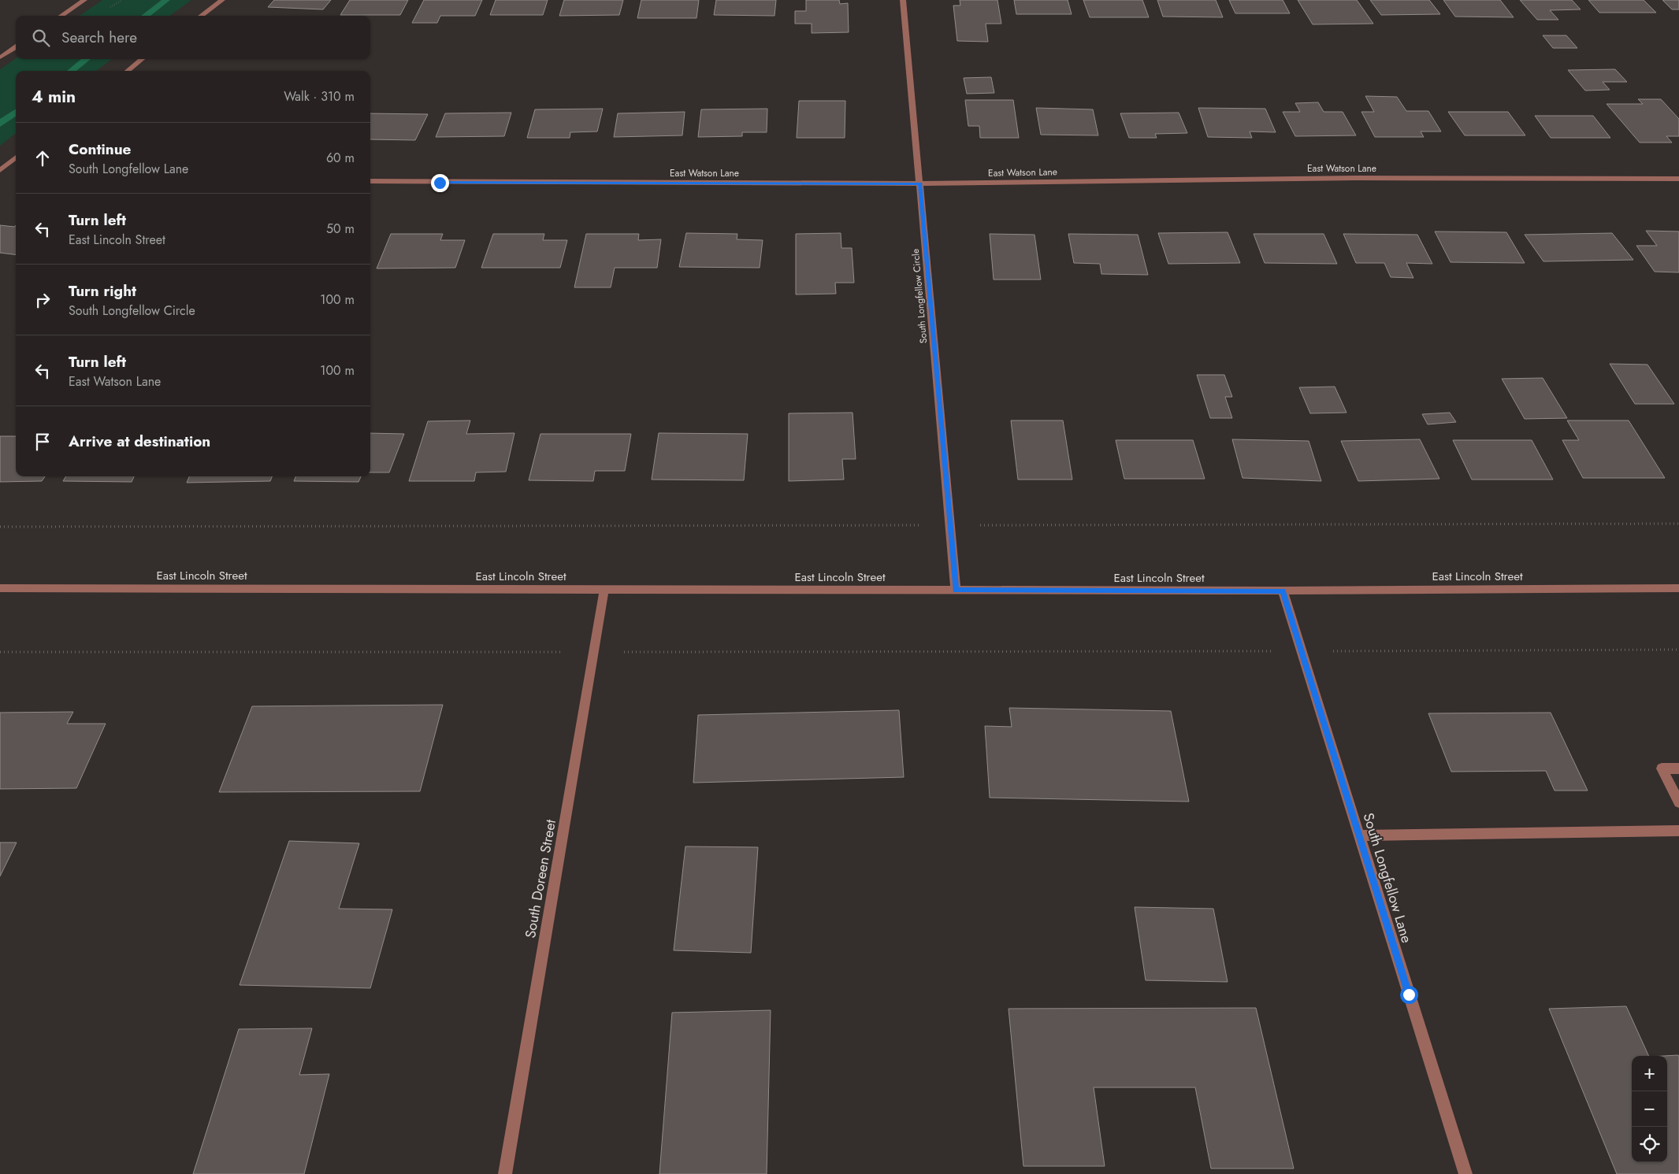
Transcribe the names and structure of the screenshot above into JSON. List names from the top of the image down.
{
  "streets": {
    "street": [
      "East Watson Lane",
      "South Longfellow Circle",
      "East Lincoln Street",
      "South Longfellow Lane",
      "South Doreen Street"
    ]
  },
  "crossings": [
    ["East Watson Lane", "South Longfellow Circle"],
    ["South Longfellow Circle", "East Lincoln Street"],
    ["East Lincoln Street", "South Longfellow Lane"],
    ["East Lincoln Street", "South Doreen Street"]
  ],
  "page": {
    "search": "Search here",
    "heading": ["4 min", "Walk · 310 m"],
    "list": [
      ["Continue", "South Longfellow Lane", "60 m"],
      ["Turn left", "East Lincoln Street", "50 m"],
      ["Turn right", "South Longfellow Circle", "100 m"],
      ["Turn left", "East Watson Lane", "100 m"],
      "Arrive at destination"
    ],
    "map_buttons": ["+", "−"]
  }
}
